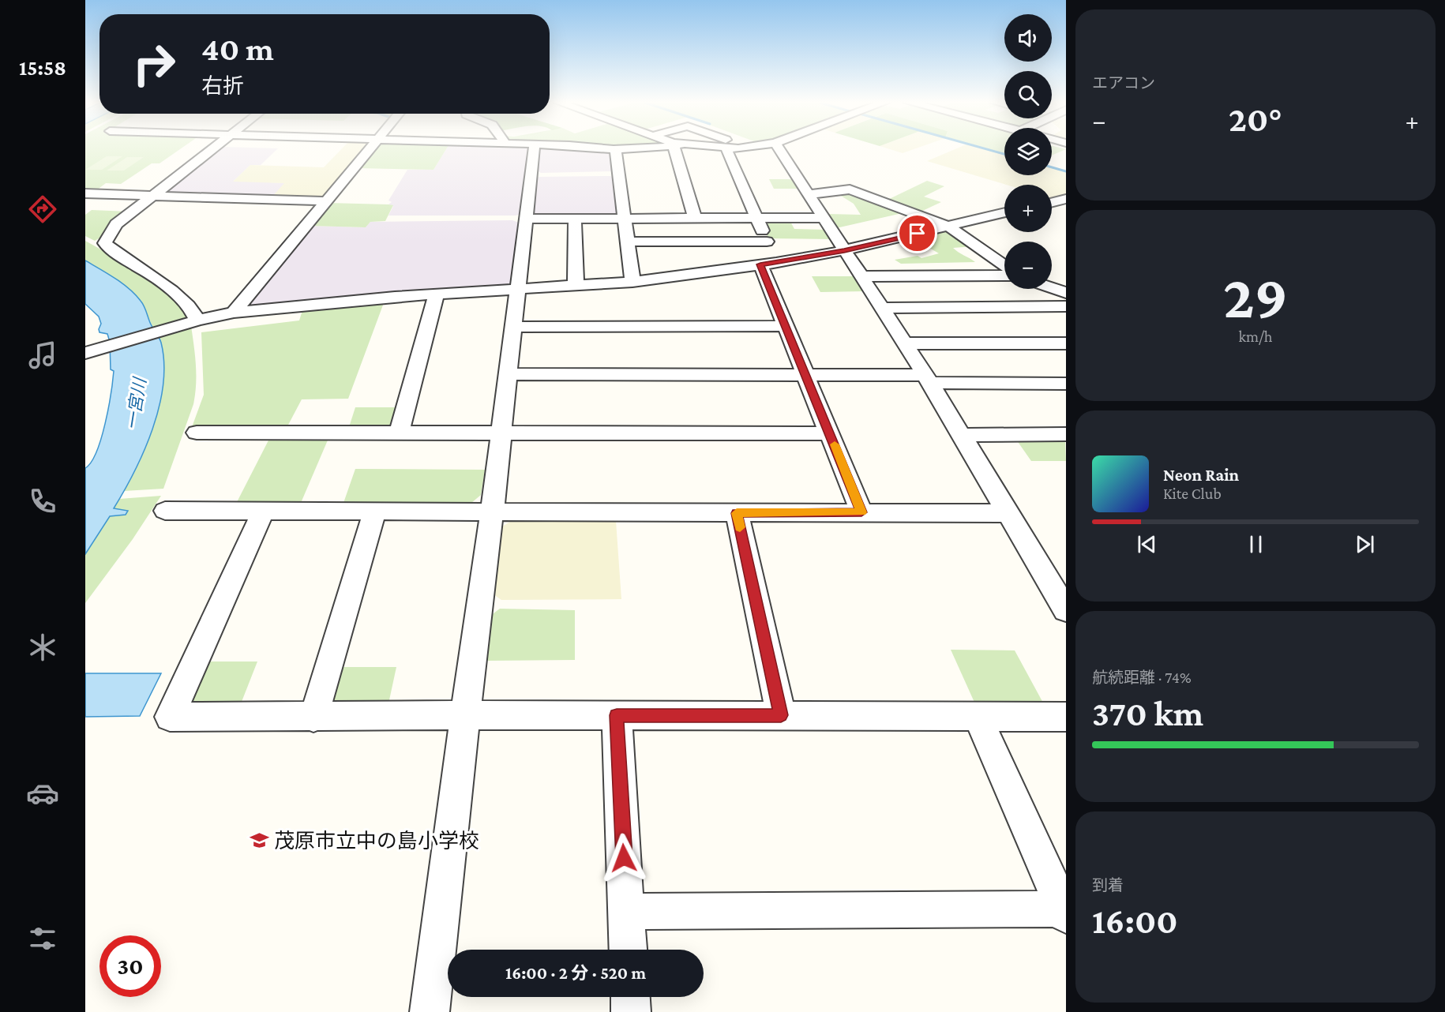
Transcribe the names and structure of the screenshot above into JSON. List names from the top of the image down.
{
  "water": ["一宮川"],
  "places": {
    "school or university": ["茂原市立中の島小学校"]
  },
  "page": {
    "tabs": "15:58",
    "tile": [
      "エアコン",
      ["29", "km/h"],
      ["航続距離 · 74%", "370 km"],
      ["到着", "16:00"]
    ],
    "map_buttons": ["+", "−"],
    "turn": ["40 m", "右折"],
    "heat": ["−", "20°", "+"],
    "song": ["Neon Rain", "Kite Club"],
    "limit": "30",
    "trip": "16:00 · 2 分 · 520 m"
  }
}
